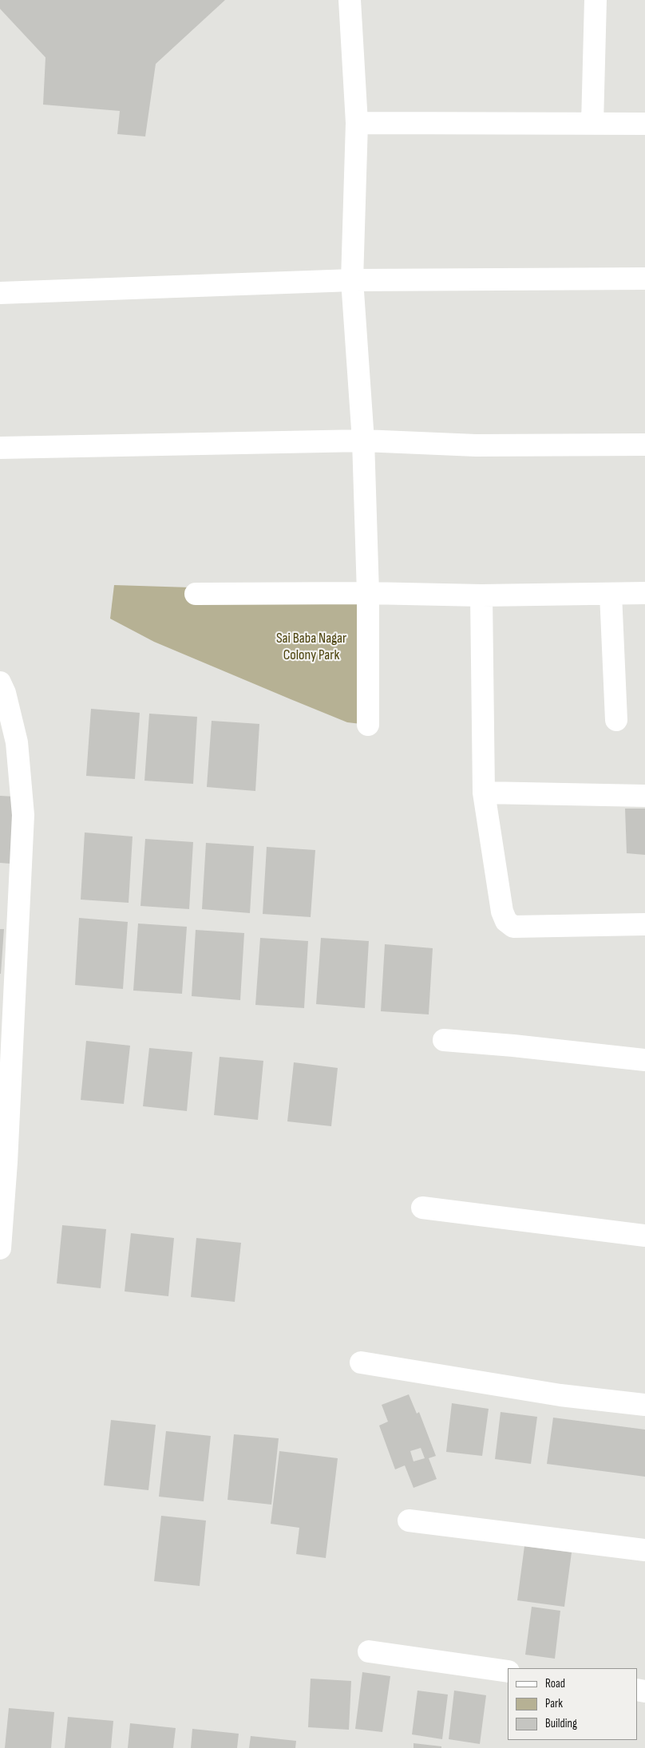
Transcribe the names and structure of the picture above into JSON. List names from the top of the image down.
{
  "parks": ["Sai Baba Nagar Colony Park"],
  "legend": ["Road", "Park", "Building"]
}
